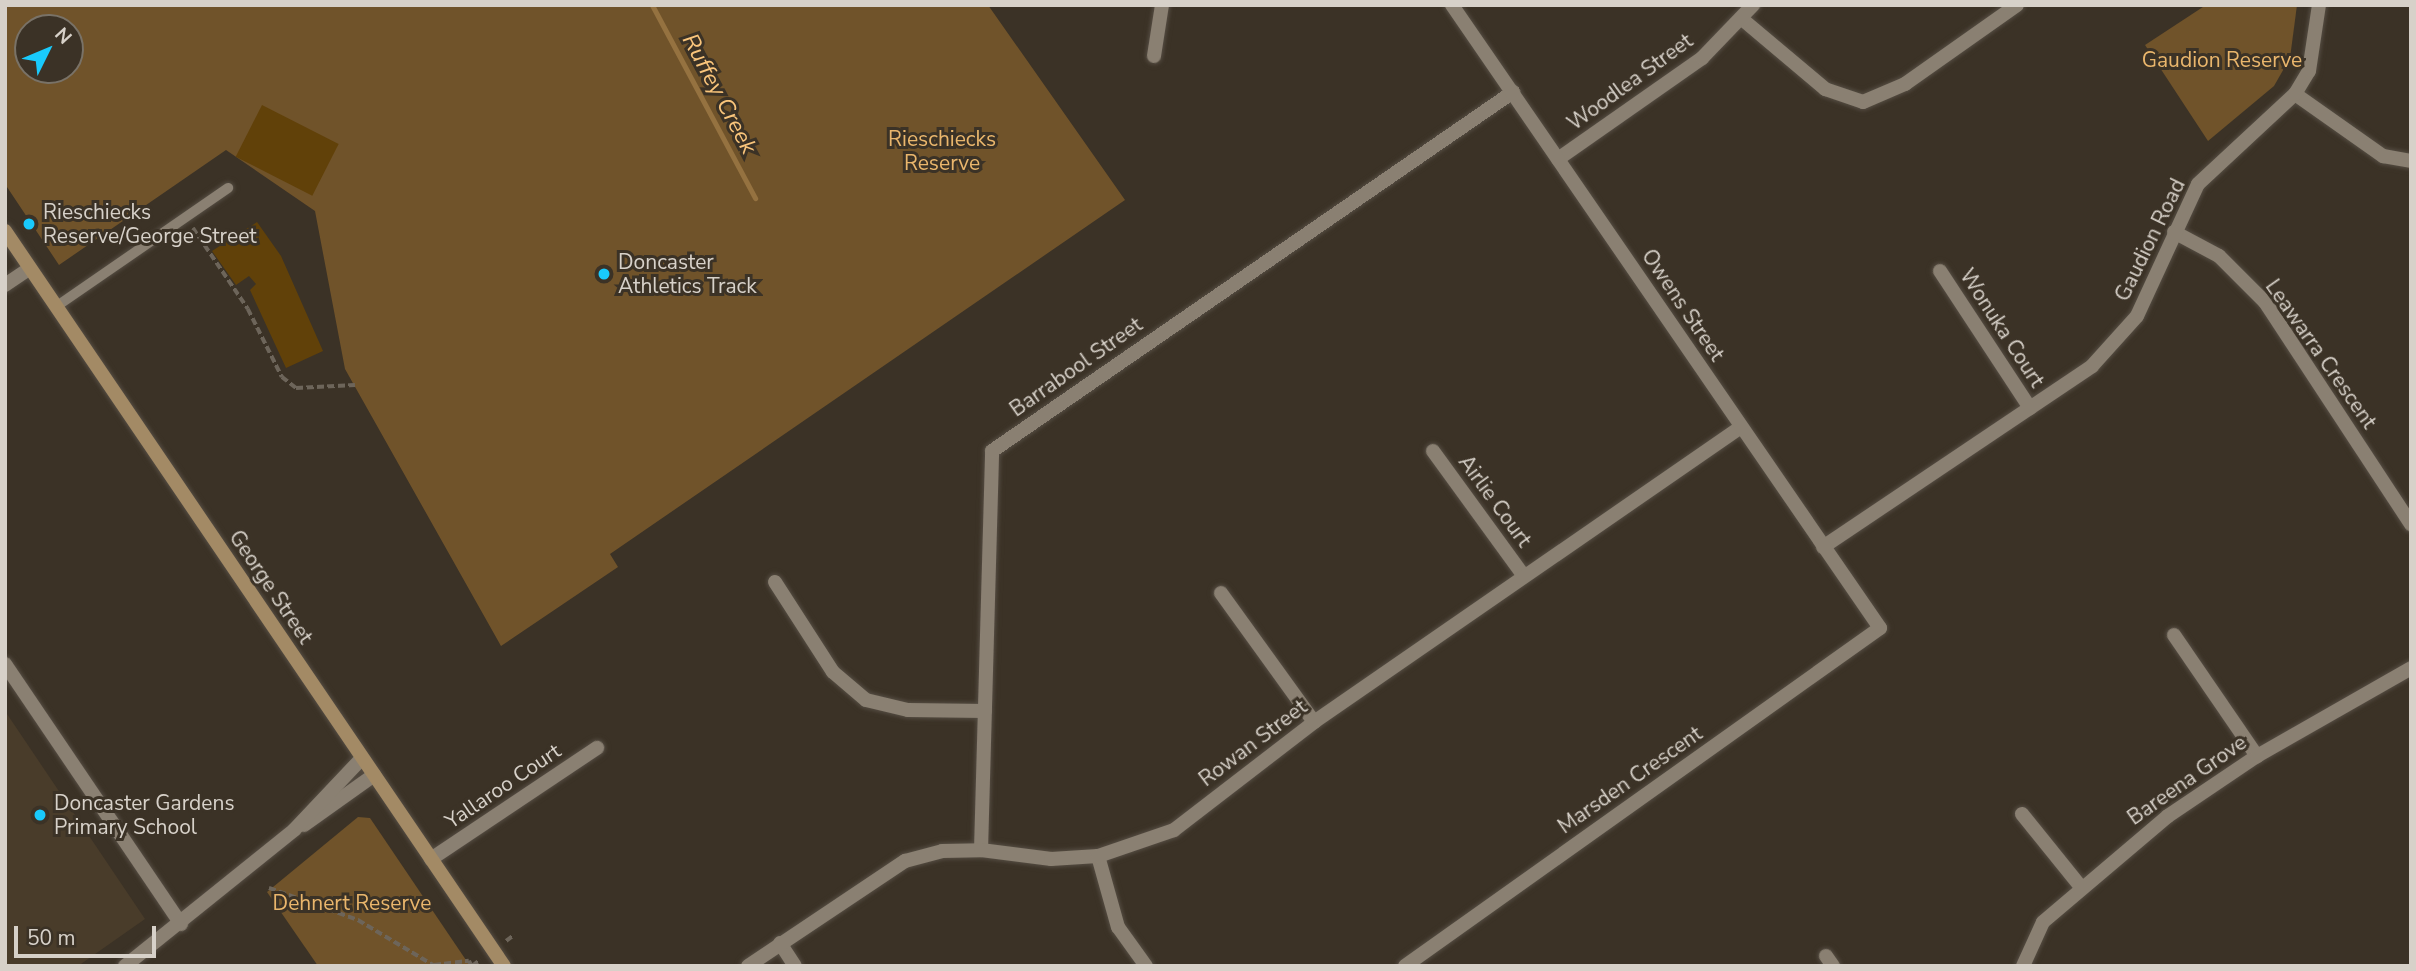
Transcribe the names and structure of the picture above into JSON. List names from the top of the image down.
{
  "streets": {
    "main road": ["George Street"],
    "street": [
      "Woodlea Street",
      "Gaudion Road",
      "Owens Street",
      "Wonuka Court",
      "Leawarra Crescent",
      "Barrabool Street",
      "Airlie Court",
      "Rowan Street",
      "Marsden Crescent",
      "Bareena Grove",
      "Yallaroo Court"
    ]
  },
  "crossings": [
    ["Woodlea Street", "Owens Street"],
    ["Gaudion Road", "Owens Street"],
    ["Gaudion Road", "Wonuka Court"],
    ["Gaudion Road", "Leawarra Crescent"],
    ["Owens Street", "Barrabool Street"],
    ["Owens Street", "Rowan Street"],
    ["Owens Street", "Marsden Crescent"],
    ["Barrabool Street", "Rowan Street"],
    ["Airlie Court", "Rowan Street"],
    ["George Street", "Yallaroo Court"]
  ],
  "water": ["Ruffey Creek"],
  "parks": ["Gaudion Reserve", "Rieschiecks Reserve", "Dehnert Reserve"],
  "places": ["Rieschiecks Reserve/George Street", "Doncaster Athletics Track", "Doncaster Gardens Primary School"],
  "scale_bar": "50 m",
  "north": "top right"
}
